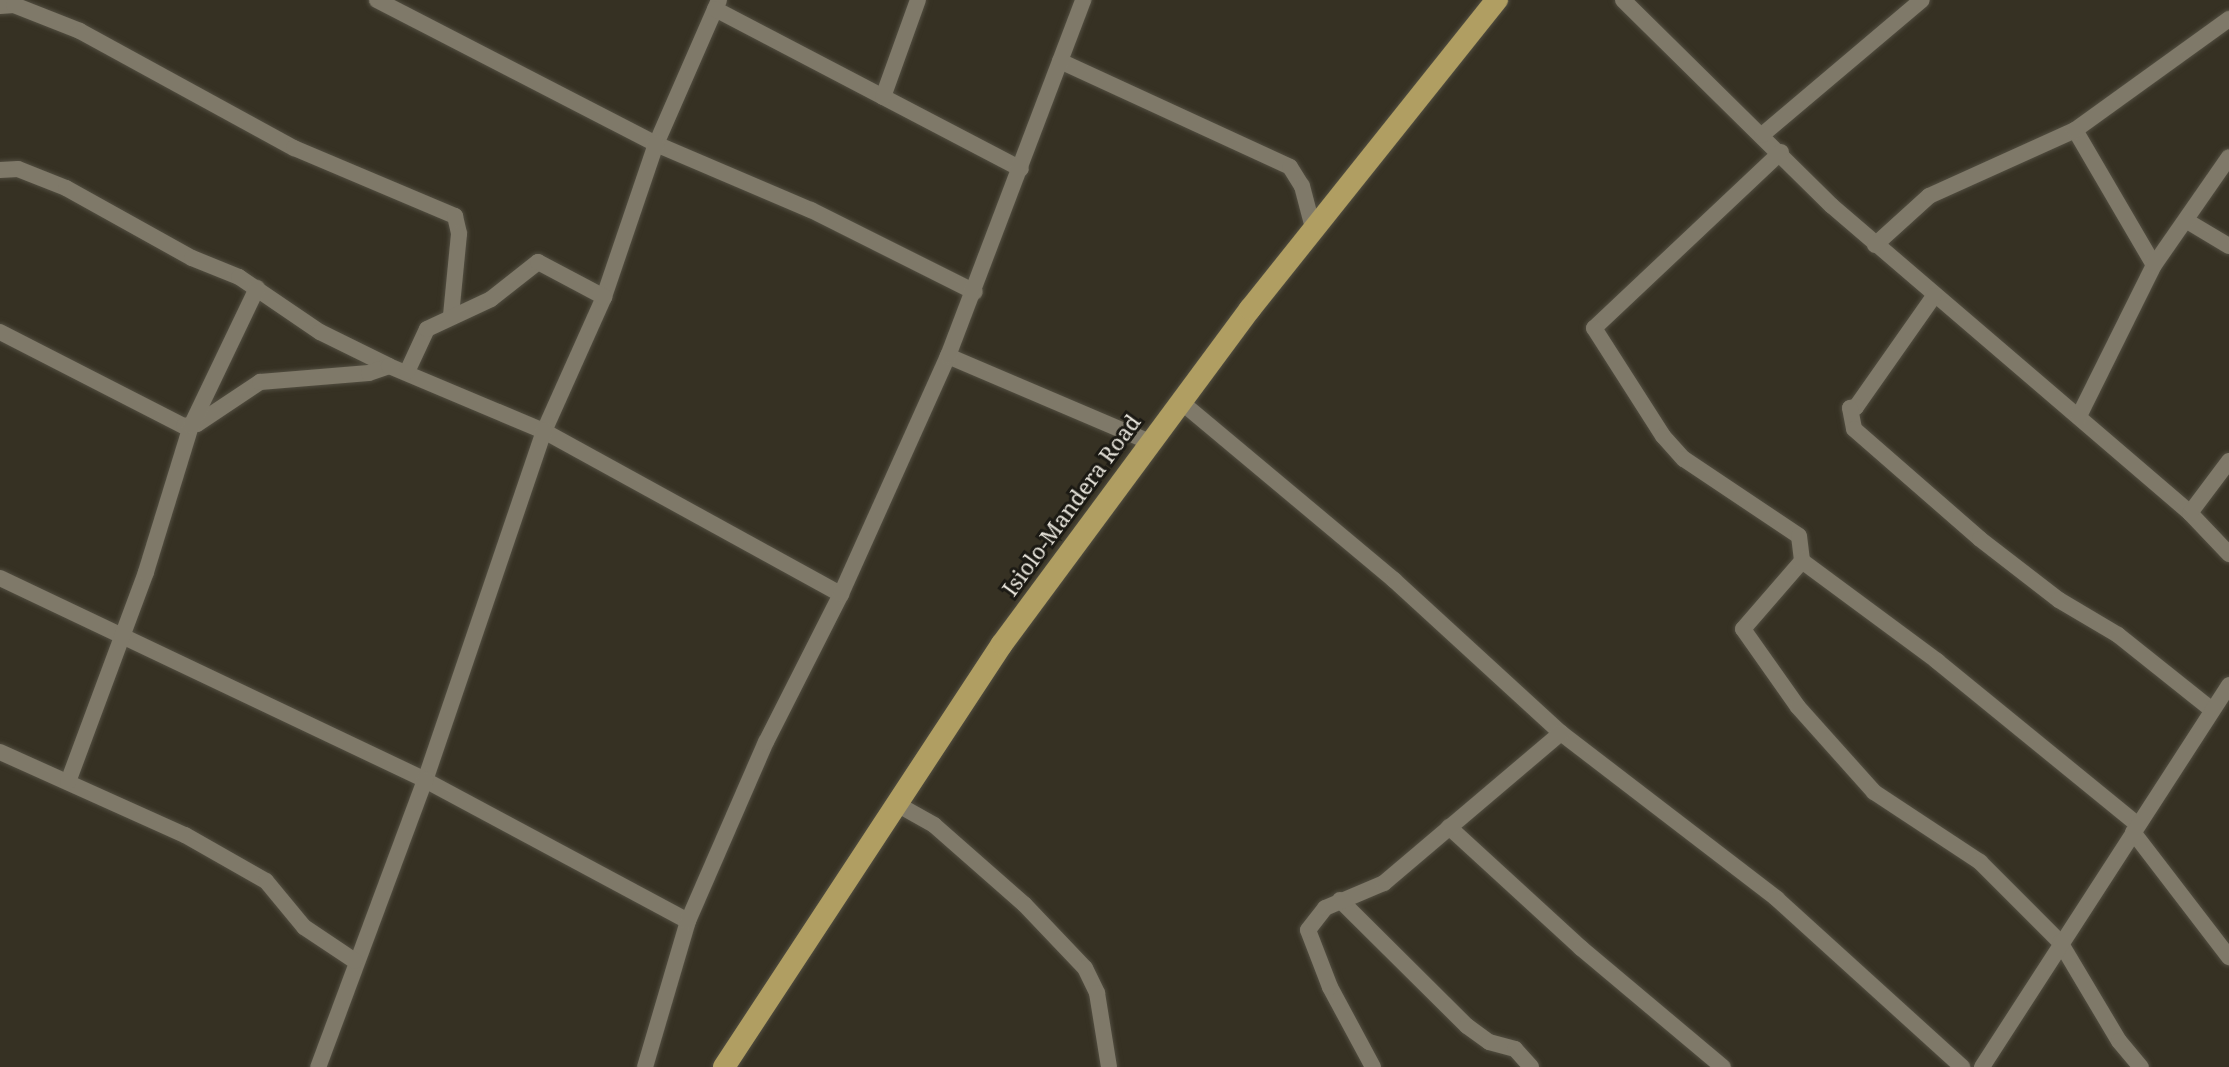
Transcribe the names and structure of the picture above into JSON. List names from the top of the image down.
{
  "streets": {
    "highway": ["Isiolo-Mandera Road"]
  }
}
